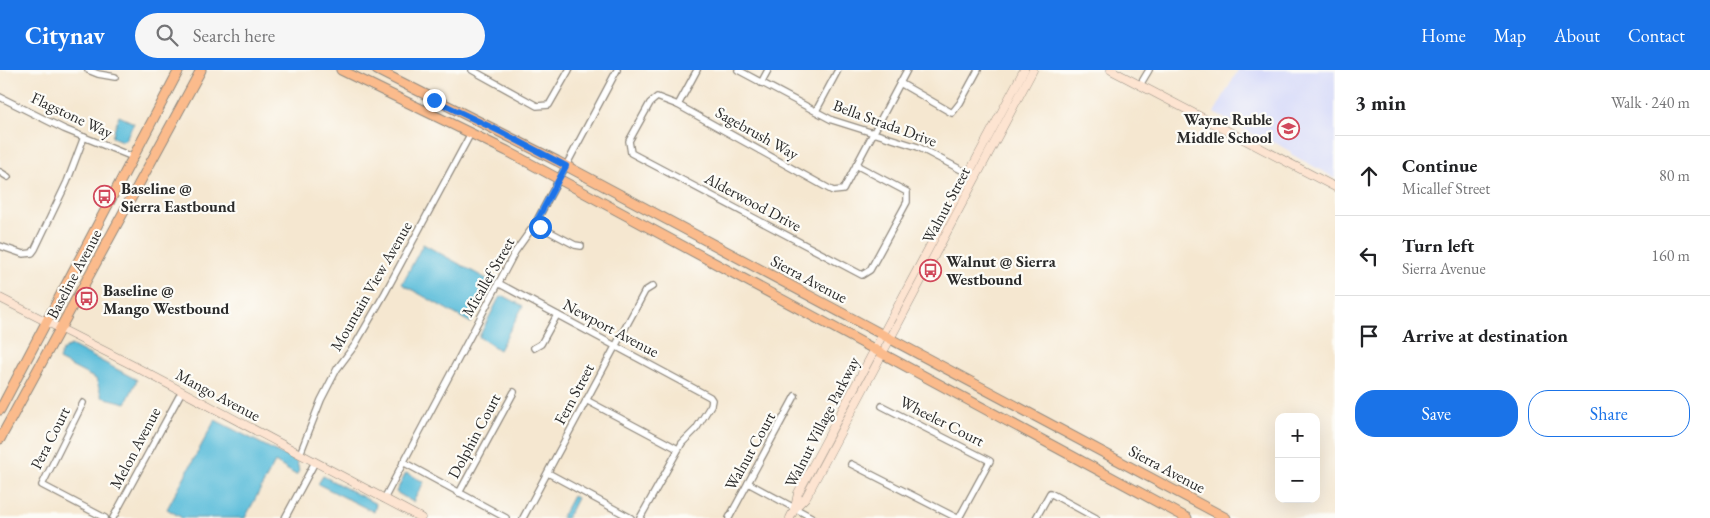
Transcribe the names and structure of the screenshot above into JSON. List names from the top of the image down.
{
  "streets": {
    "main road": ["Baseline Avenue", "Sierra Avenue"],
    "street": [
      "Flagstone Way",
      "Bella Strada Drive",
      "Sagebrush Way",
      "Alderwood Drive",
      "Walnut Street",
      "Micallef Street",
      "Mountain View Avenue",
      "Newport Avenue",
      "Fern Street",
      "Mango Avenue",
      "Wheeler Court",
      "Walnut Village Parkway",
      "Dolphin Court",
      "Pera Court",
      "Melon Avenue",
      "Walnut Court"
    ]
  },
  "crossings": [
    ["Flagstone Way", "Baseline Avenue"],
    ["Bella Strada Drive", "Walnut Street"],
    ["Sagebrush Way", "Alderwood Drive"],
    ["Walnut Street", "Sierra Avenue"],
    ["Walnut Street", "Walnut Village Parkway"],
    ["Baseline Avenue", "Mango Avenue"],
    ["Micallef Street", "Sierra Avenue"],
    ["Micallef Street", "Newport Avenue"],
    ["Micallef Street", "Mango Avenue"],
    ["Sierra Avenue", "Mountain View Avenue"],
    ["Sierra Avenue", "Walnut Village Parkway"],
    ["Mountain View Avenue", "Mango Avenue"],
    ["Newport Avenue", "Fern Street"],
    ["Mango Avenue", "Melon Avenue"]
  ],
  "places": {
    "school or university": ["Wayne Ruble Middle School"],
    "bus stop": ["Baseline @ Sierra Eastbound", "Walnut @ Sierra Westbound", "Baseline @ Mango Westbound"]
  },
  "page": {
    "header": "Citynav",
    "search": "Search here",
    "nav": [
      "Home",
      "Map",
      "About",
      "Contact"
    ],
    "heading": ["3 min", "Walk · 240 m"],
    "list": [
      ["Continue", "Micallef Street", "80 m"],
      ["Turn left", "Sierra Avenue", "160 m"],
      "Arrive at destination"
    ],
    "buttons": ["Save", "Share"],
    "map_buttons": ["+", "−"]
  }
}
